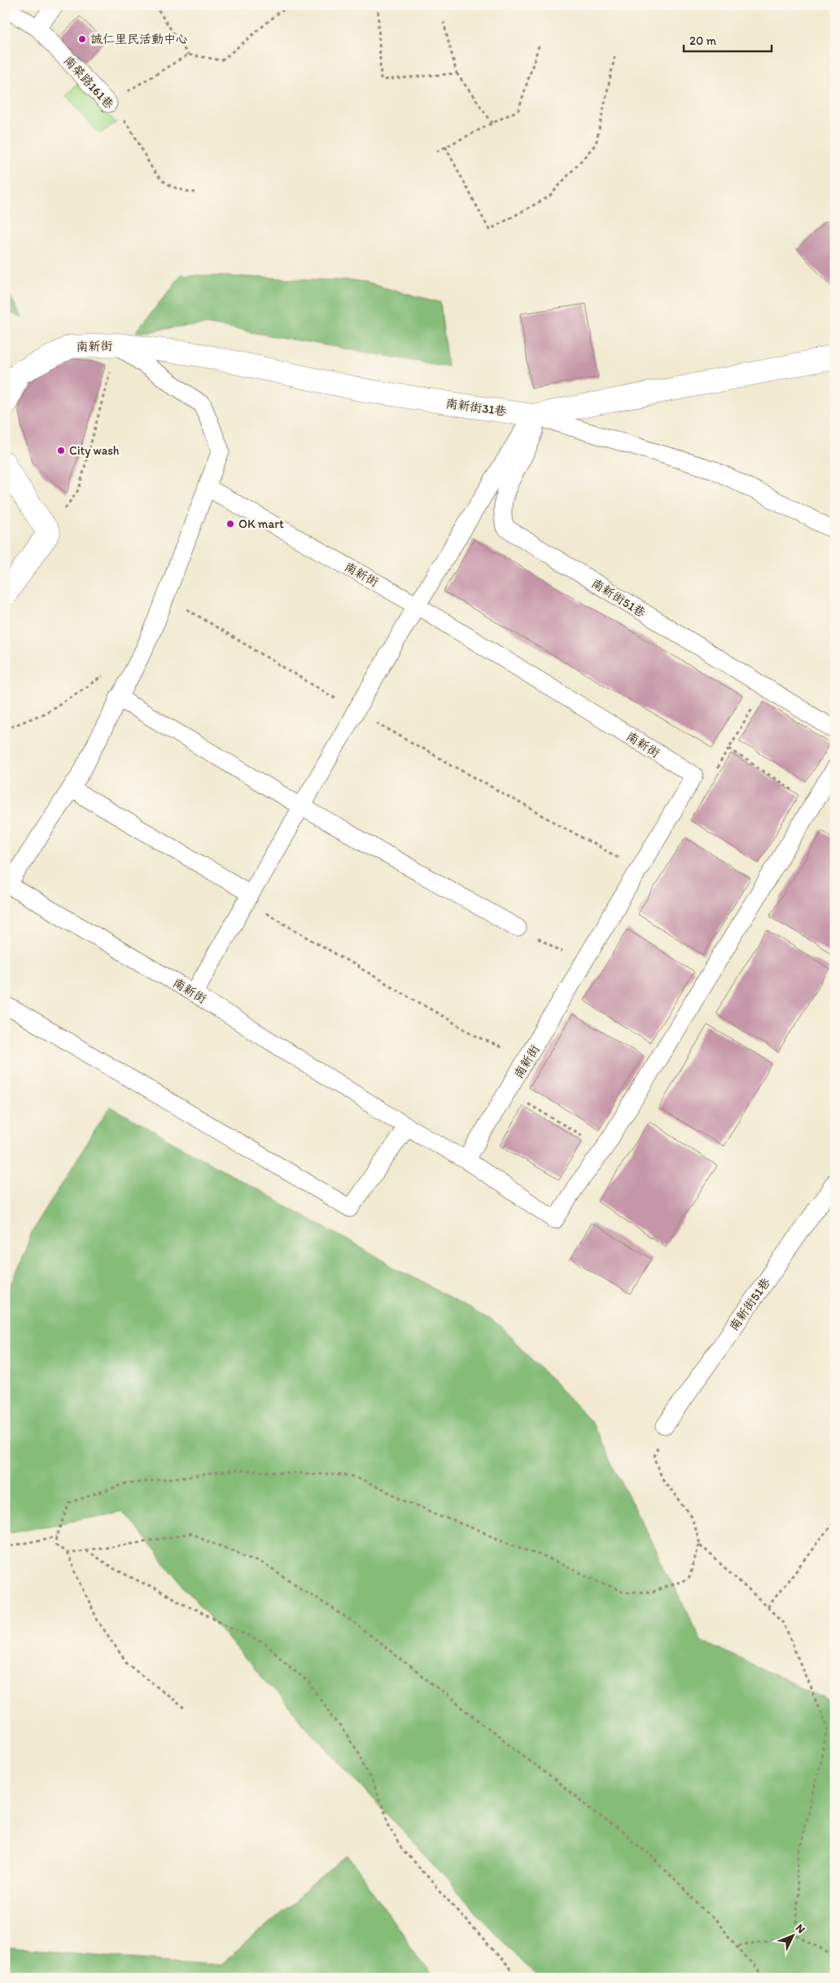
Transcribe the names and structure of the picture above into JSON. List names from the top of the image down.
{
  "streets": {
    "street": ["南新街", "南新街31巷"],
    "lane": ["南榮路161巷", "南新街51巷"]
  },
  "crossings": [
    ["南新街", "南新街31巷"],
    ["南新街31巷", "南新街51巷"]
  ],
  "places": ["誠仁里民活動中心", "City wash", "OK mart"],
  "scale_bar": "20 m",
  "north": "top right"
}
